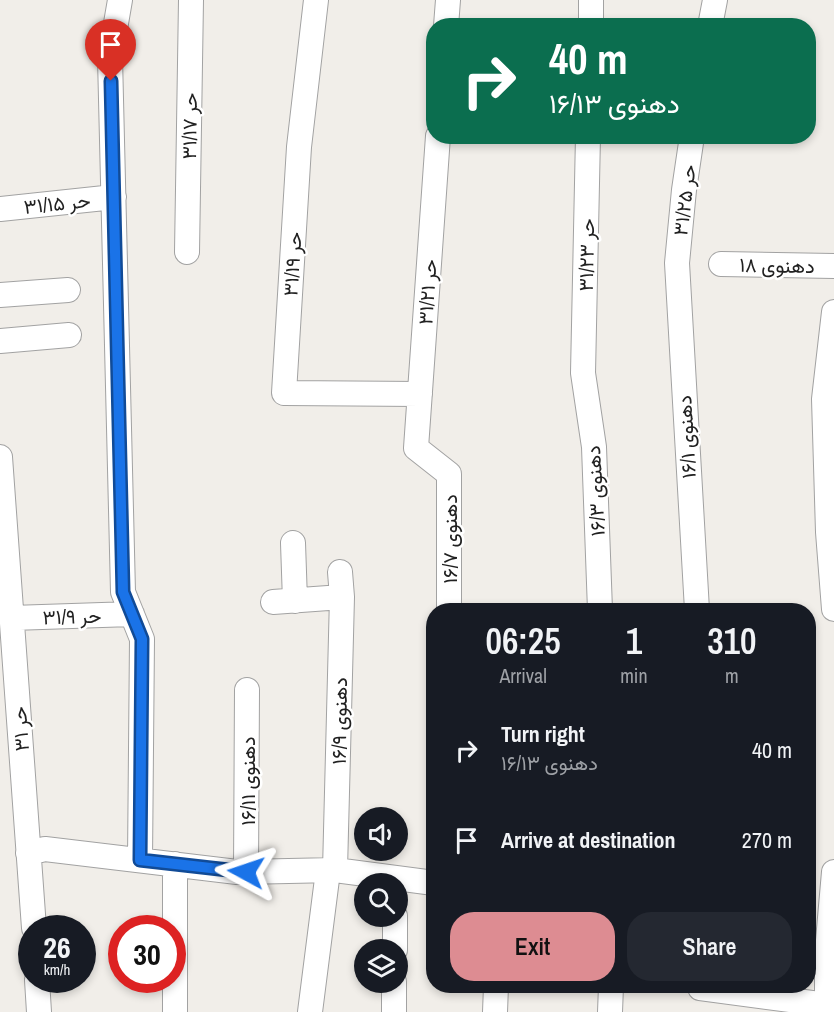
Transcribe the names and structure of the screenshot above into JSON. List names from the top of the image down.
{
  "streets": {
    "street": [
      "حر ۳۱/۱۷",
      "حر ۳۱/۲۵",
      "حر ۳۱/۱۵",
      "حر ۳۱/۲۳",
      "حر ۳۱/۱۹",
      "دهنوی ۱۸",
      "حر ۳۱/۲۱",
      "دهنوی ۱۶/۱",
      "دهنوی ۱۶/۳",
      "دهنوی ۱۶/۷",
      "حر ۳۱/۹",
      "دهنوی ۱۶/۹",
      "حر ۳۱",
      "دهنوی ۱۶/۱۱"
    ]
  },
  "crossings": [
    ["حر ۳۱/۲۵", "دهنوی ۱۶/۱"],
    ["حر ۳۱/۲۳", "دهنوی ۱۶/۳"],
    ["حر ۳۱/۱۹", "حر ۳۱/۲۱"],
    ["حر ۳۱/۲۱", "دهنوی ۱۶/۷"],
    ["حر ۳۱/۹", "حر ۳۱"]
  ],
  "page": {
    "turn": ["40 m", "دهنوی ۱۶/۱۳"],
    "eta": [
      "06:25",
      "Arrival",
      "1",
      "min",
      "310",
      "m"
    ],
    "list": [
      {
        "name": "Turn right",
        "note": "دهنوی ۱۶/۱۳",
        "value": "40 m"
      },
      {
        "name": "Arrive at destination",
        "value": "270 m"
      }
    ],
    "buttons": ["Exit", "Share"],
    "speed": "26 km/h",
    "limit": "30"
  }
}
